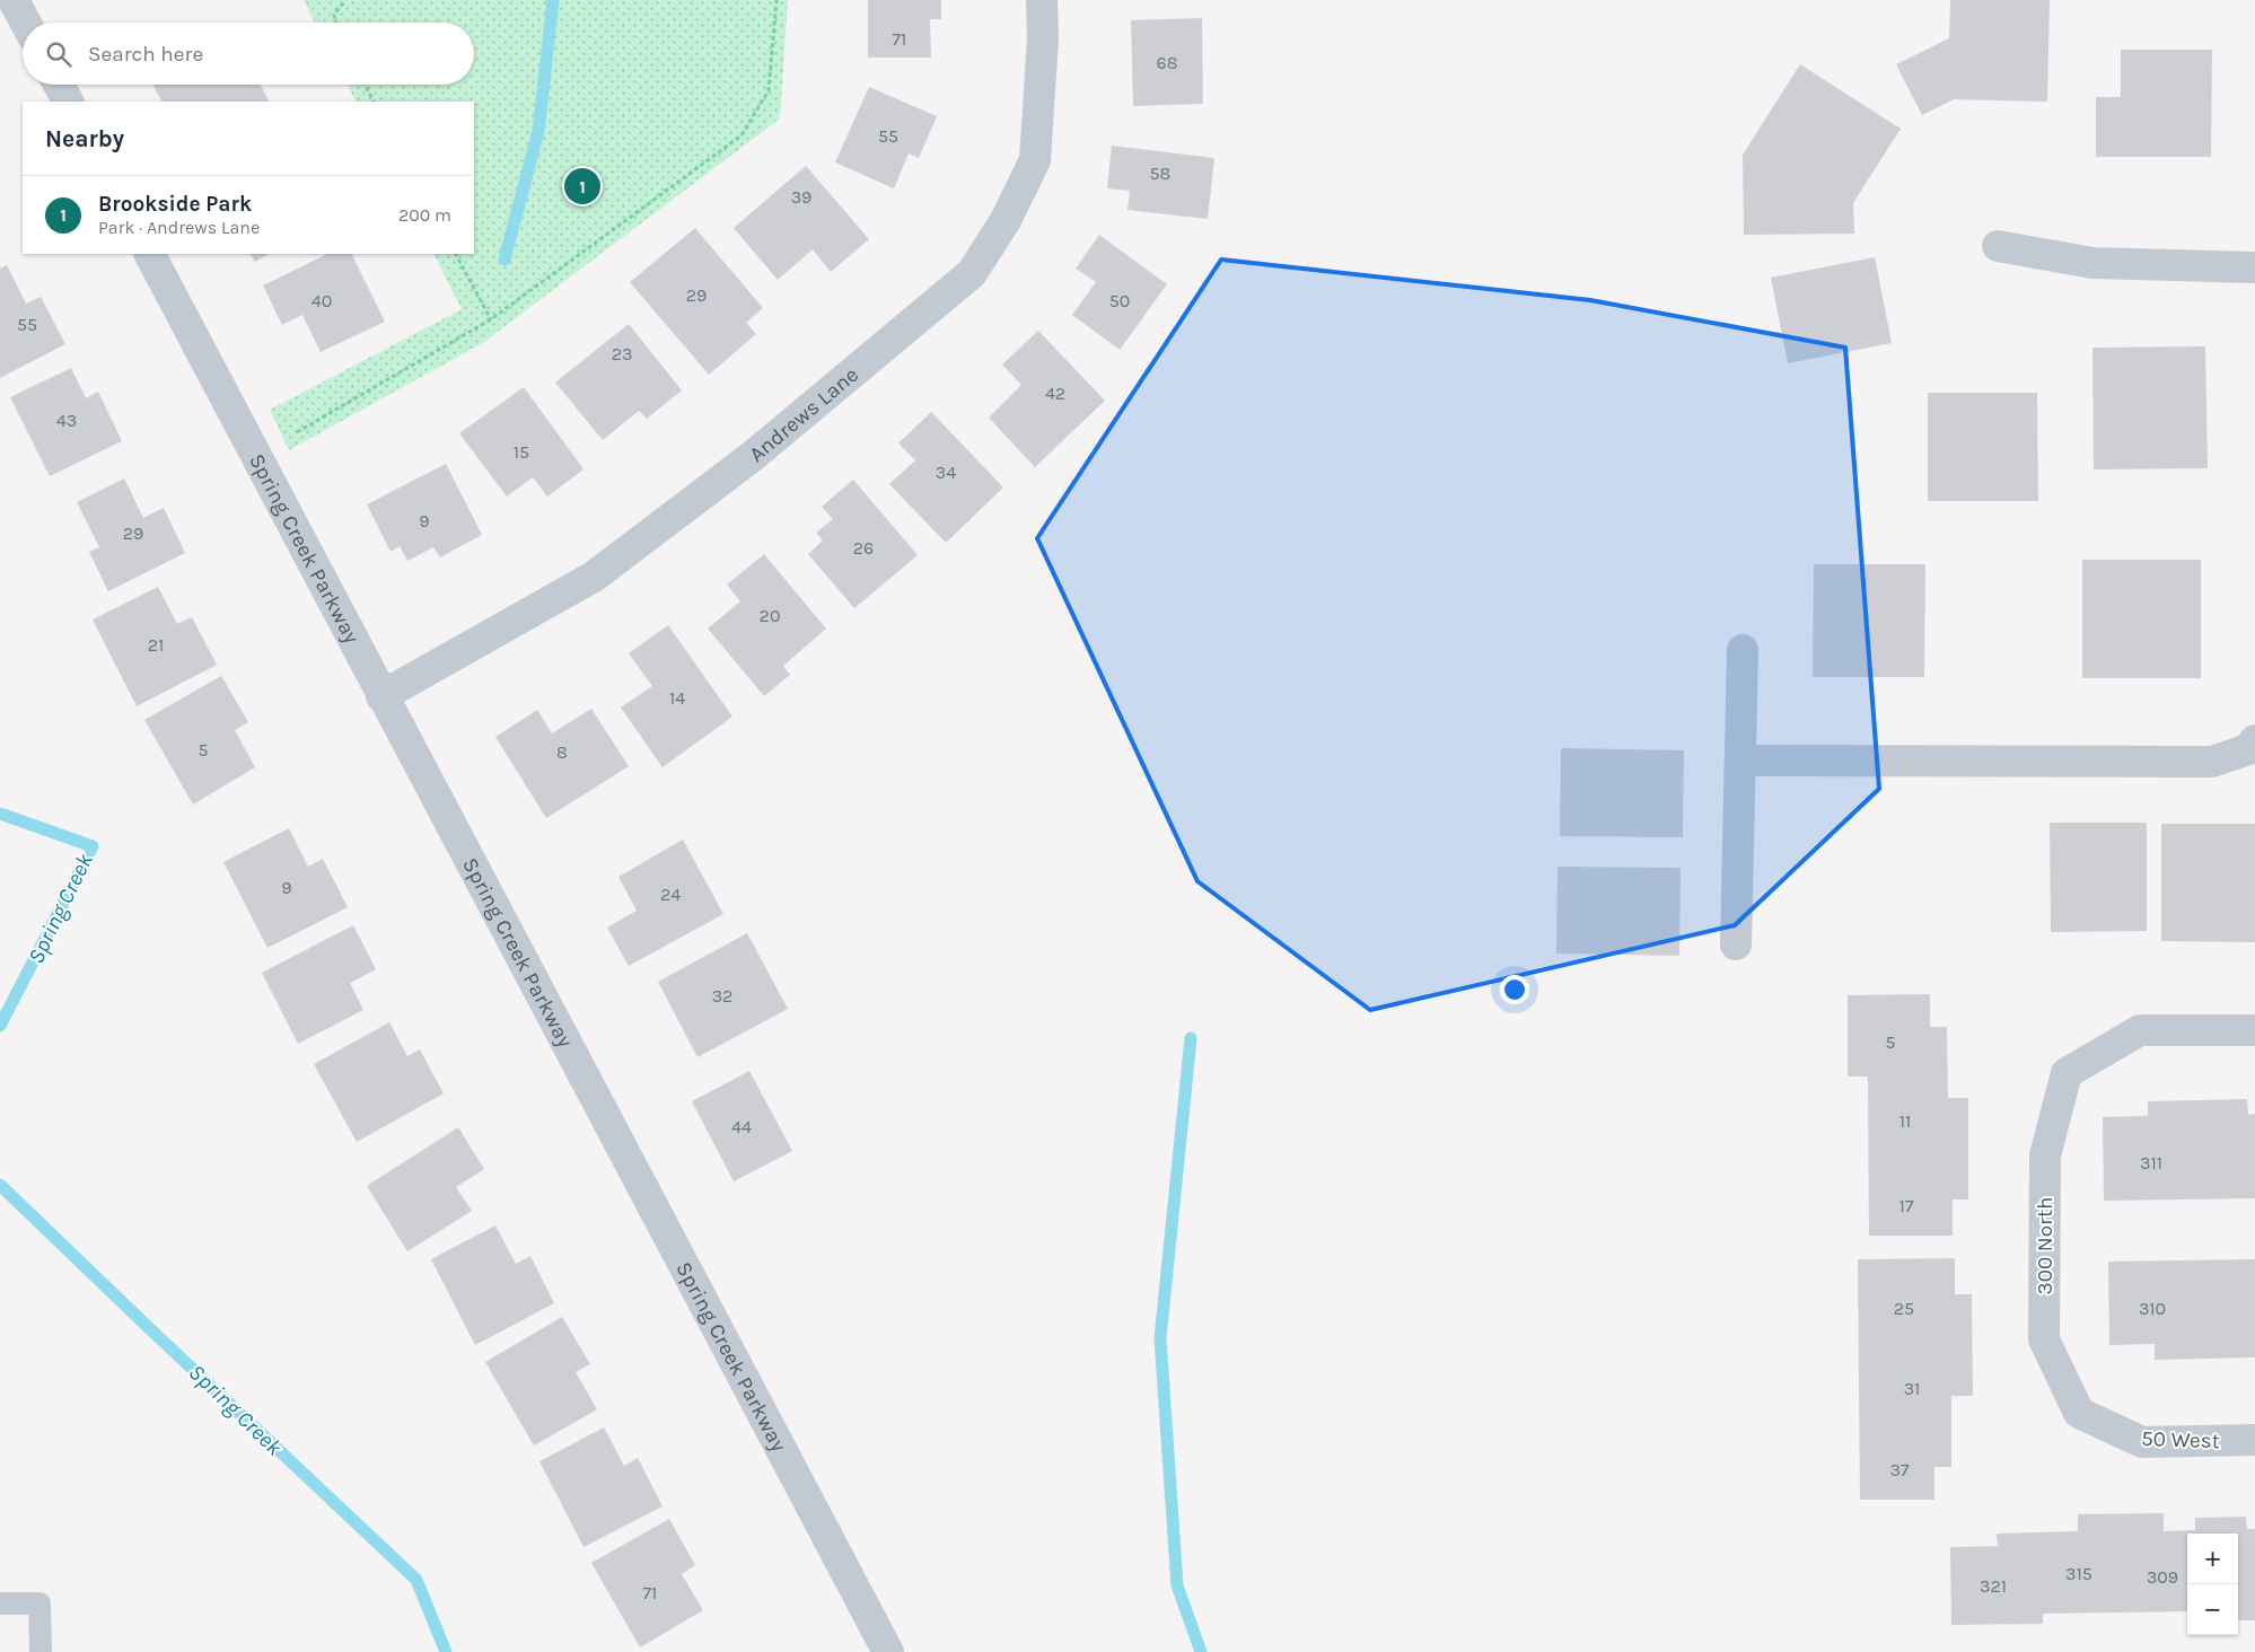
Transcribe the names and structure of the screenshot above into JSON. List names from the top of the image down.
{
  "streets": {
    "street": [
      "Andrews Lane",
      "Spring Creek Parkway",
      "300 North",
      "50 West"
    ]
  },
  "crossings": [
    ["Andrews Lane", "Spring Creek Parkway"],
    ["300 North", "50 West"]
  ],
  "water": ["Spring Creek"],
  "house_numbers": [
    "71",
    "68",
    "55",
    "58",
    "39",
    "29",
    "40",
    "50",
    "55",
    "23",
    "42",
    "43",
    "15",
    "34",
    "9",
    "29",
    "26",
    "20",
    "21",
    "14",
    "5",
    "8",
    "9",
    "24",
    "32",
    "5",
    "11",
    "44",
    "311",
    "17",
    "25",
    "310",
    "31",
    "37",
    "315",
    "309",
    "321",
    "71"
  ],
  "page": {
    "search": "Search here",
    "heading": "Nearby",
    "pins": "1",
    "list": [
      {
        "mark": "1",
        "name": "Brookside Park",
        "note": "Park · Andrews Lane",
        "value": "200 m"
      }
    ],
    "map_buttons": ["+", "−"]
  }
}
